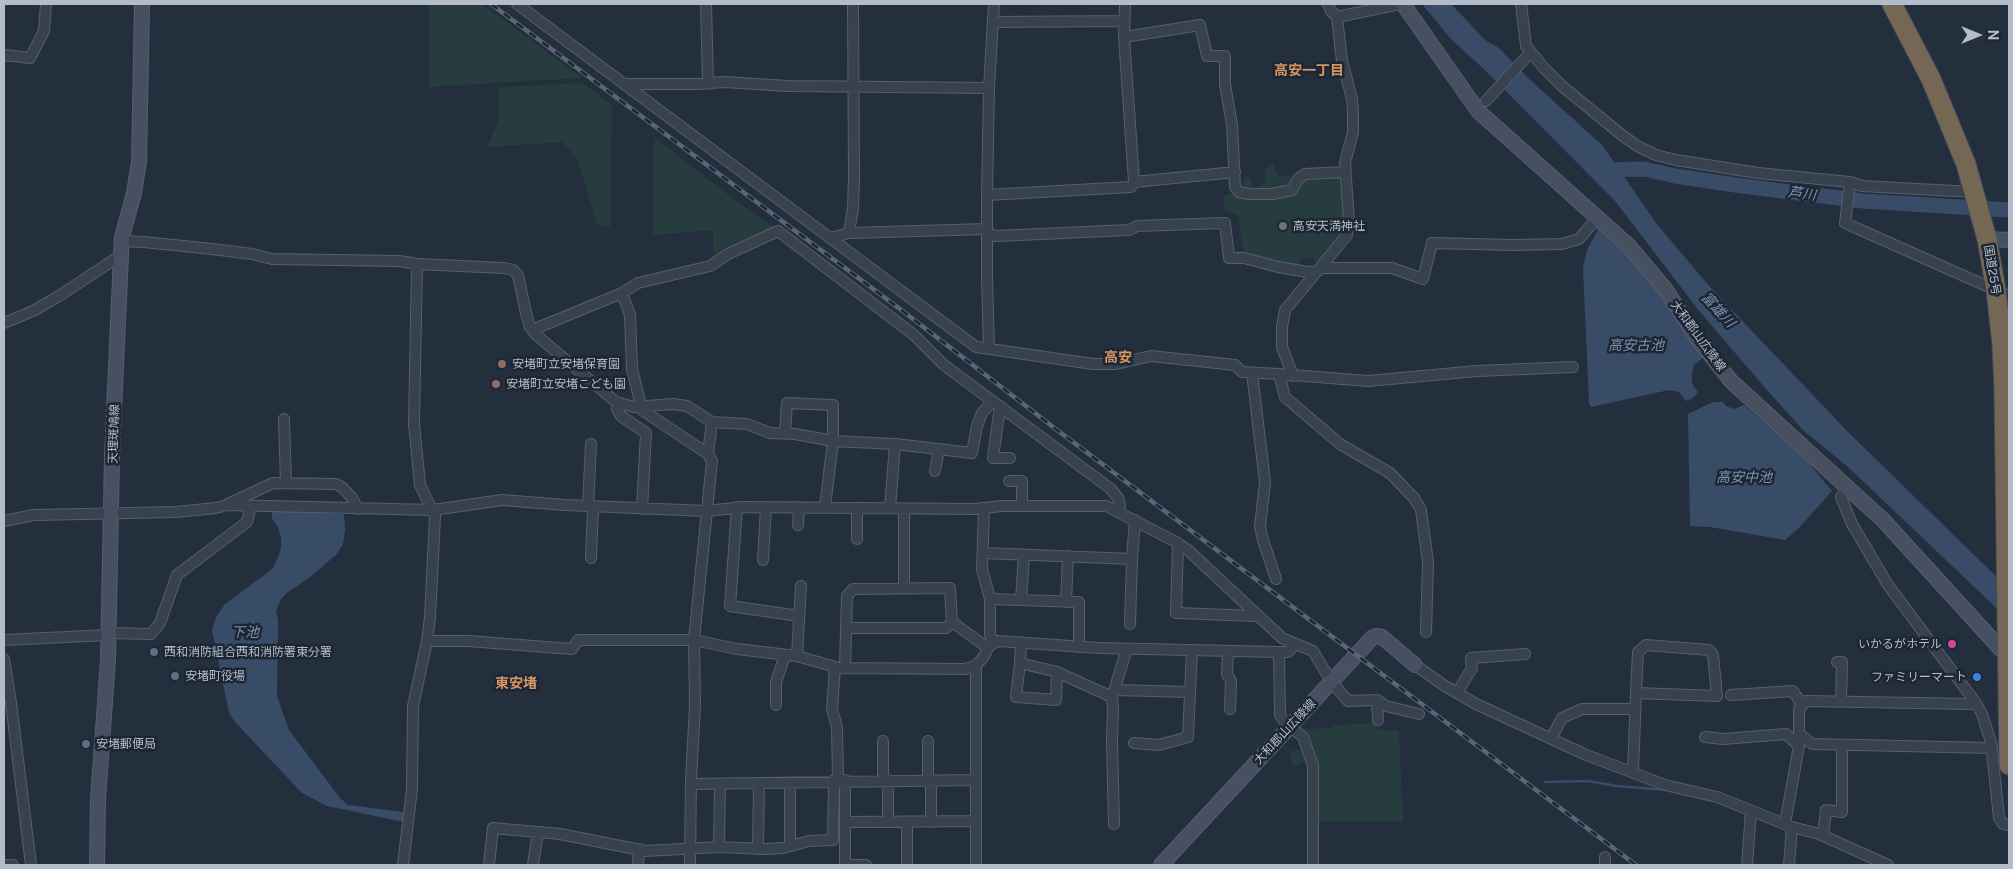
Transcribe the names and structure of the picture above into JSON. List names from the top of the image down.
{
  "streets": {
    "highway": ["国道25号"],
    "main road": ["大和郡山広陵線", "天理斑鳩線"]
  },
  "crossings": [
    ["国道25号", "大和郡山広陵線"]
  ],
  "districts": ["高安一丁目", "高安", "東安堵"],
  "water": [
    "芦川",
    "富雄川",
    "高安古池",
    "高安中池",
    "下池"
  ],
  "places": [
    "高安天満神社",
    "安堵町立安堵保育園",
    "安堵町立安堵こども園",
    "いかるがホテル",
    "西和消防組合西和消防署東分署",
    "安堵町役場",
    "ファミリーマート",
    "安堵郵便局"
  ],
  "north": "right"
}
